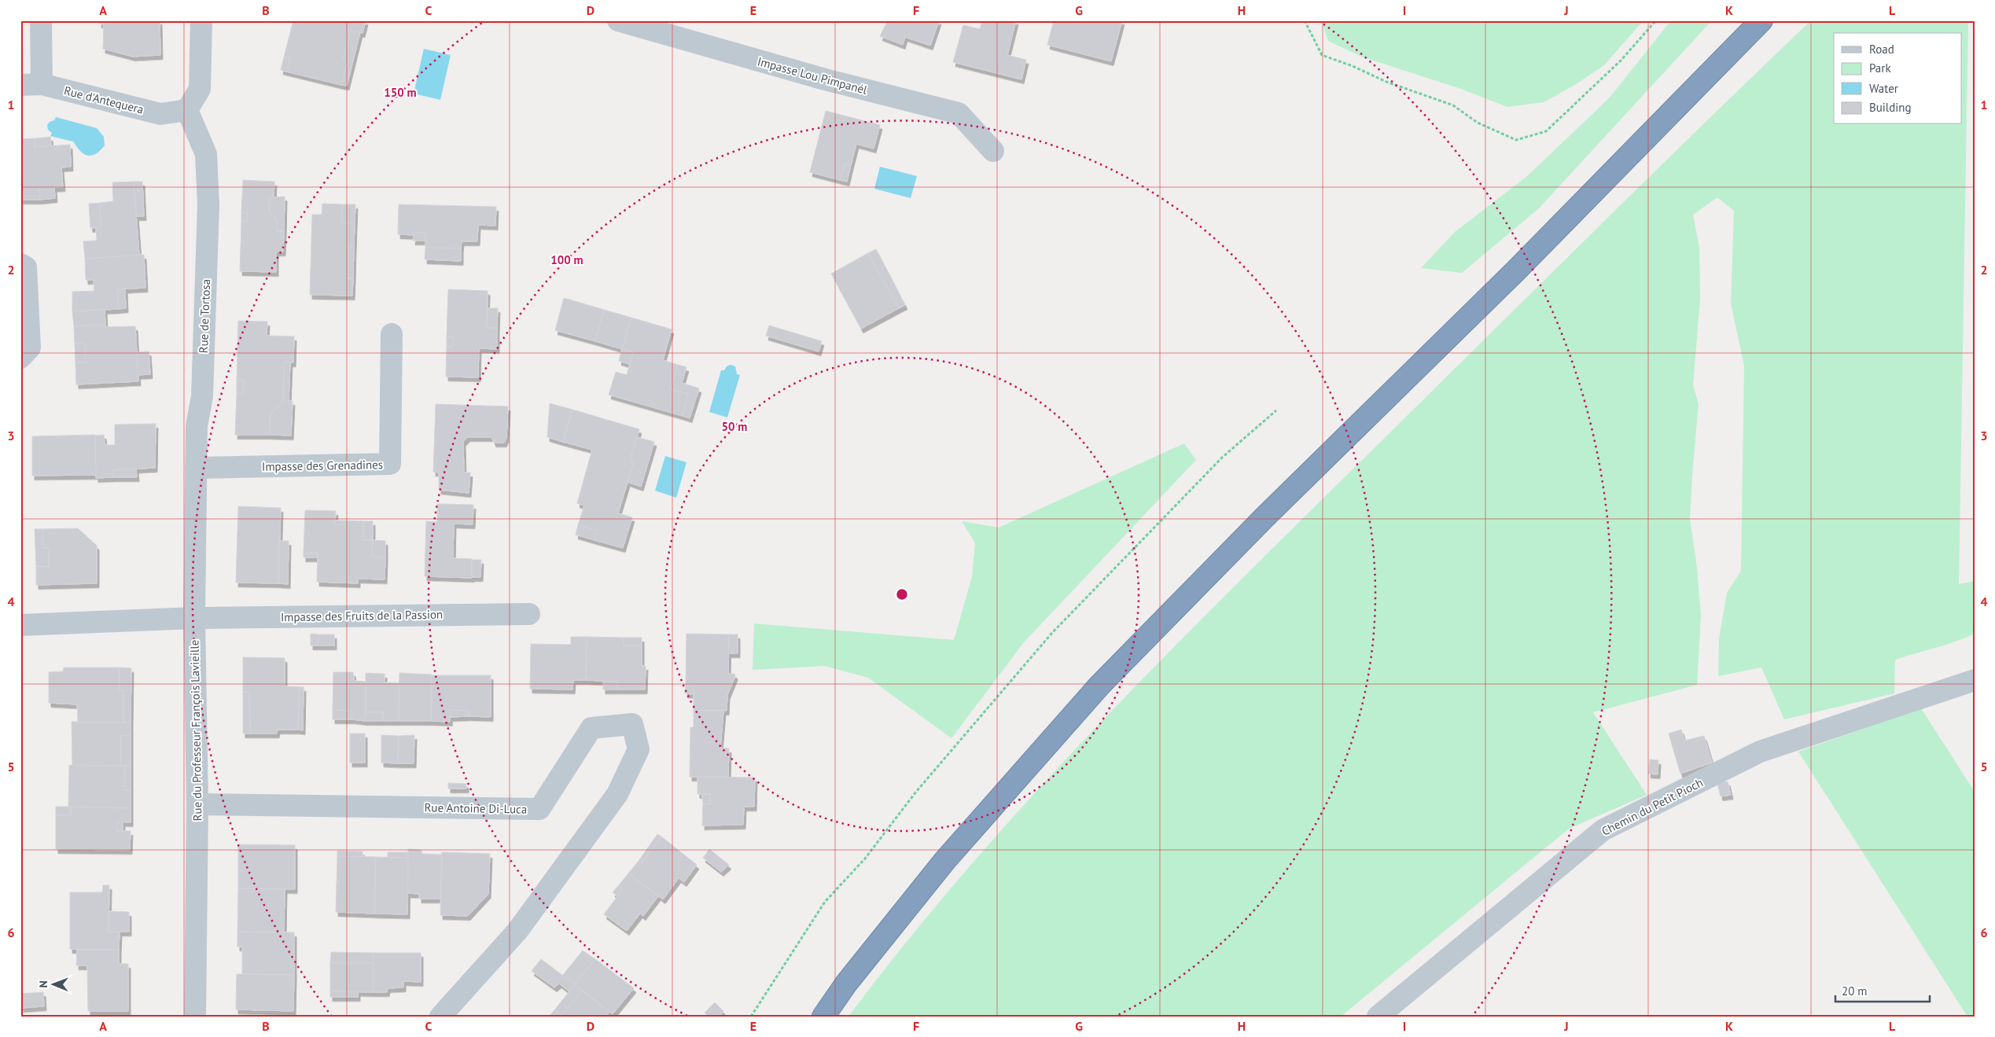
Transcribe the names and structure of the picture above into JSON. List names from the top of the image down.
{
  "streets": {
    "street": [
      "Impasse Lou Pimpanél",
      "Rue d'Antequera",
      "Rue de Tortosa",
      "Impasse des Grenadines",
      "Impasse des Fruits de la Passion",
      "Rue du Professeur François Lavieille",
      "Chemin du Petit Pioch",
      "Rue Antoine Di-Luca"
    ]
  },
  "crossings": [
    ["Rue d'Antequera", "Rue de Tortosa"],
    ["Rue de Tortosa", "Impasse des Grenadines"],
    ["Rue de Tortosa", "Impasse des Fruits de la Passion"],
    ["Rue de Tortosa", "Rue du Professeur François Lavieille"],
    ["Impasse des Fruits de la Passion", "Rue du Professeur François Lavieille"],
    ["Rue du Professeur François Lavieille", "Rue Antoine Di-Luca"]
  ],
  "legend": [
    "Road",
    "Park",
    "Water",
    "Building"
  ],
  "scale_bar": "20 m",
  "north": "left",
  "grid": {
    "columns": [
      "A",
      "B",
      "C",
      "D",
      "E",
      "F",
      "G",
      "H",
      "I",
      "J",
      "K",
      "L"
    ],
    "rows": [
      "1",
      "2",
      "3",
      "4",
      "5",
      "6"
    ]
  },
  "rings": ["150 m", "100 m", "50 m"]
}
